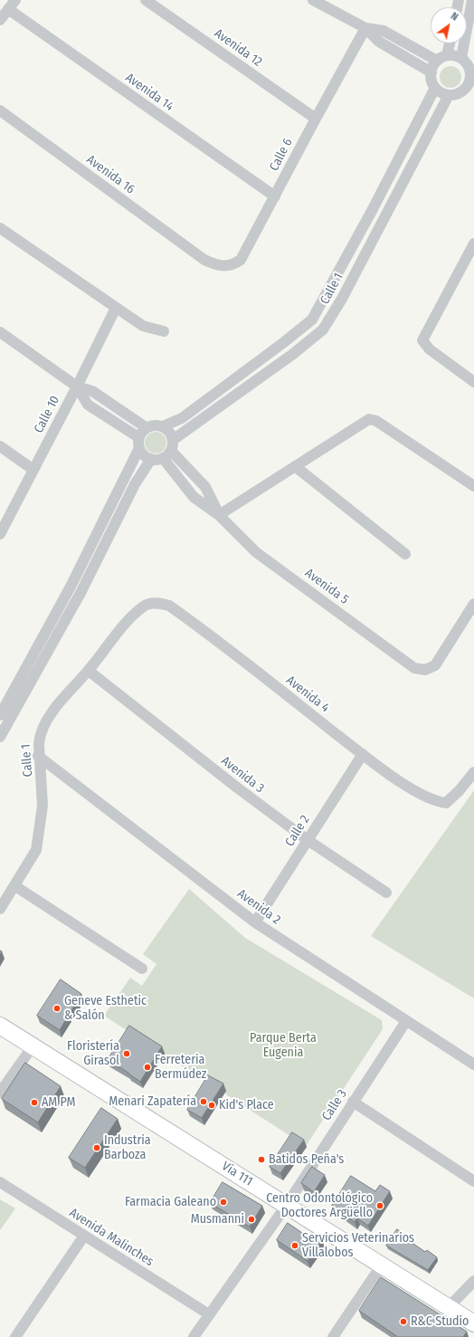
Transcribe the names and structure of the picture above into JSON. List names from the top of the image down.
{
  "streets": {
    "main road": ["Vía 111"],
    "street": [
      "Avenida 12",
      "Avenida 14",
      "Calle 6",
      "Avenida 16",
      "Calle 1",
      "Calle 10",
      "Avenida 5",
      "Avenida 4",
      "Avenida 3",
      "Calle 2",
      "Avenida 2",
      "Calle 3",
      "Avenida Malinches"
    ]
  },
  "crossings": [
    ["Avenida 12", "Calle 6"],
    ["Avenida 14", "Calle 6"],
    ["Calle 6", "Avenida 16"],
    ["Calle 1", "Avenida 5"],
    ["Calle 1", "Avenida 4"],
    ["Calle 1", "Avenida 3"],
    ["Calle 1", "Avenida 2"],
    ["Avenida 4", "Calle 2"],
    ["Avenida 3", "Calle 2"],
    ["Calle 2", "Avenida 2"],
    ["Avenida 2", "Calle 3"],
    ["Calle 3", "Vía 111"],
    ["Calle 3", "Avenida Malinches"]
  ],
  "parks": ["Parque Berta Eugenia"],
  "places": [
    "Geneve Esthetic & Salón",
    "Floristería Girasol",
    "Ferreteria Bermúdez",
    "Menari Zapatería",
    "AM PM",
    "Kid's Place",
    "Industria Barboza",
    "Batidos Peña's",
    "Farmacia Galeano",
    "Centro Odontológico Doctores Argüello",
    "Musmanni",
    "Servicios Veterinarios Villalobos",
    "R&C Studio"
  ],
  "north": "top right"
}
